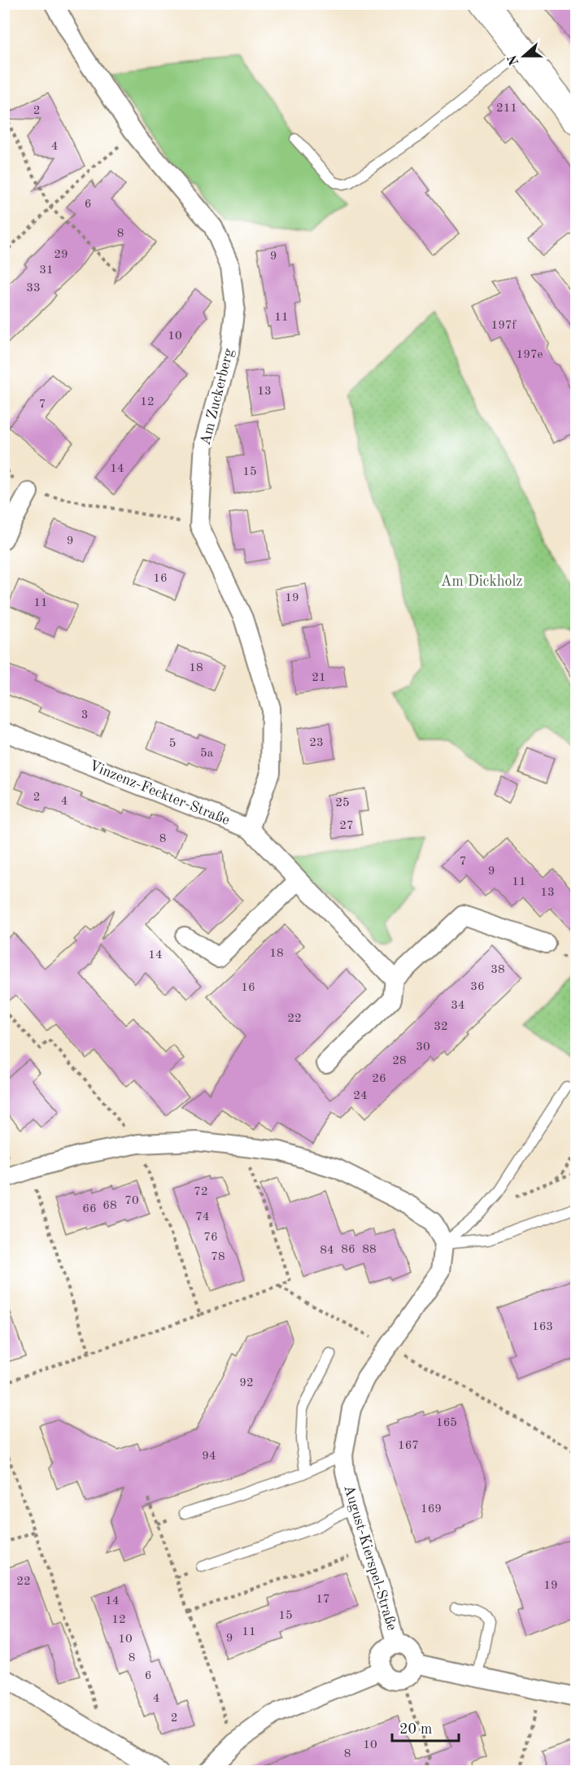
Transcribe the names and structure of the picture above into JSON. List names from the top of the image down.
{
  "streets": {
    "street": ["Am Zuckerberg", "Vinzenz-Feckter-Straße", "August-Kierspel-Straße"]
  },
  "crossings": [
    ["Am Zuckerberg", "Vinzenz-Feckter-Straße"]
  ],
  "parks": ["Am Dickholz"],
  "house_numbers": [
    "211",
    "2",
    "4",
    "6",
    "8",
    "29",
    "9",
    "31",
    "33",
    "11",
    "197f",
    "10",
    "197e",
    "13",
    "12",
    "7",
    "14",
    "15",
    "9",
    "16",
    "19",
    "11",
    "18",
    "21",
    "3",
    "23",
    "5",
    "5a",
    "2",
    "4",
    "25",
    "27",
    "8",
    "7",
    "9",
    "11",
    "13",
    "18",
    "14",
    "38",
    "36",
    "16",
    "34",
    "22",
    "32",
    "30",
    "28",
    "26",
    "24",
    "72",
    "70",
    "68",
    "66",
    "74",
    "76",
    "86",
    "88",
    "84",
    "78",
    "163",
    "92",
    "165",
    "167",
    "94",
    "169",
    "22",
    "19",
    "17",
    "14",
    "15",
    "12",
    "11",
    "9",
    "10",
    "8",
    "6",
    "4",
    "2",
    "10",
    "8"
  ],
  "scale_bar": "20 m",
  "north": "left"
}
